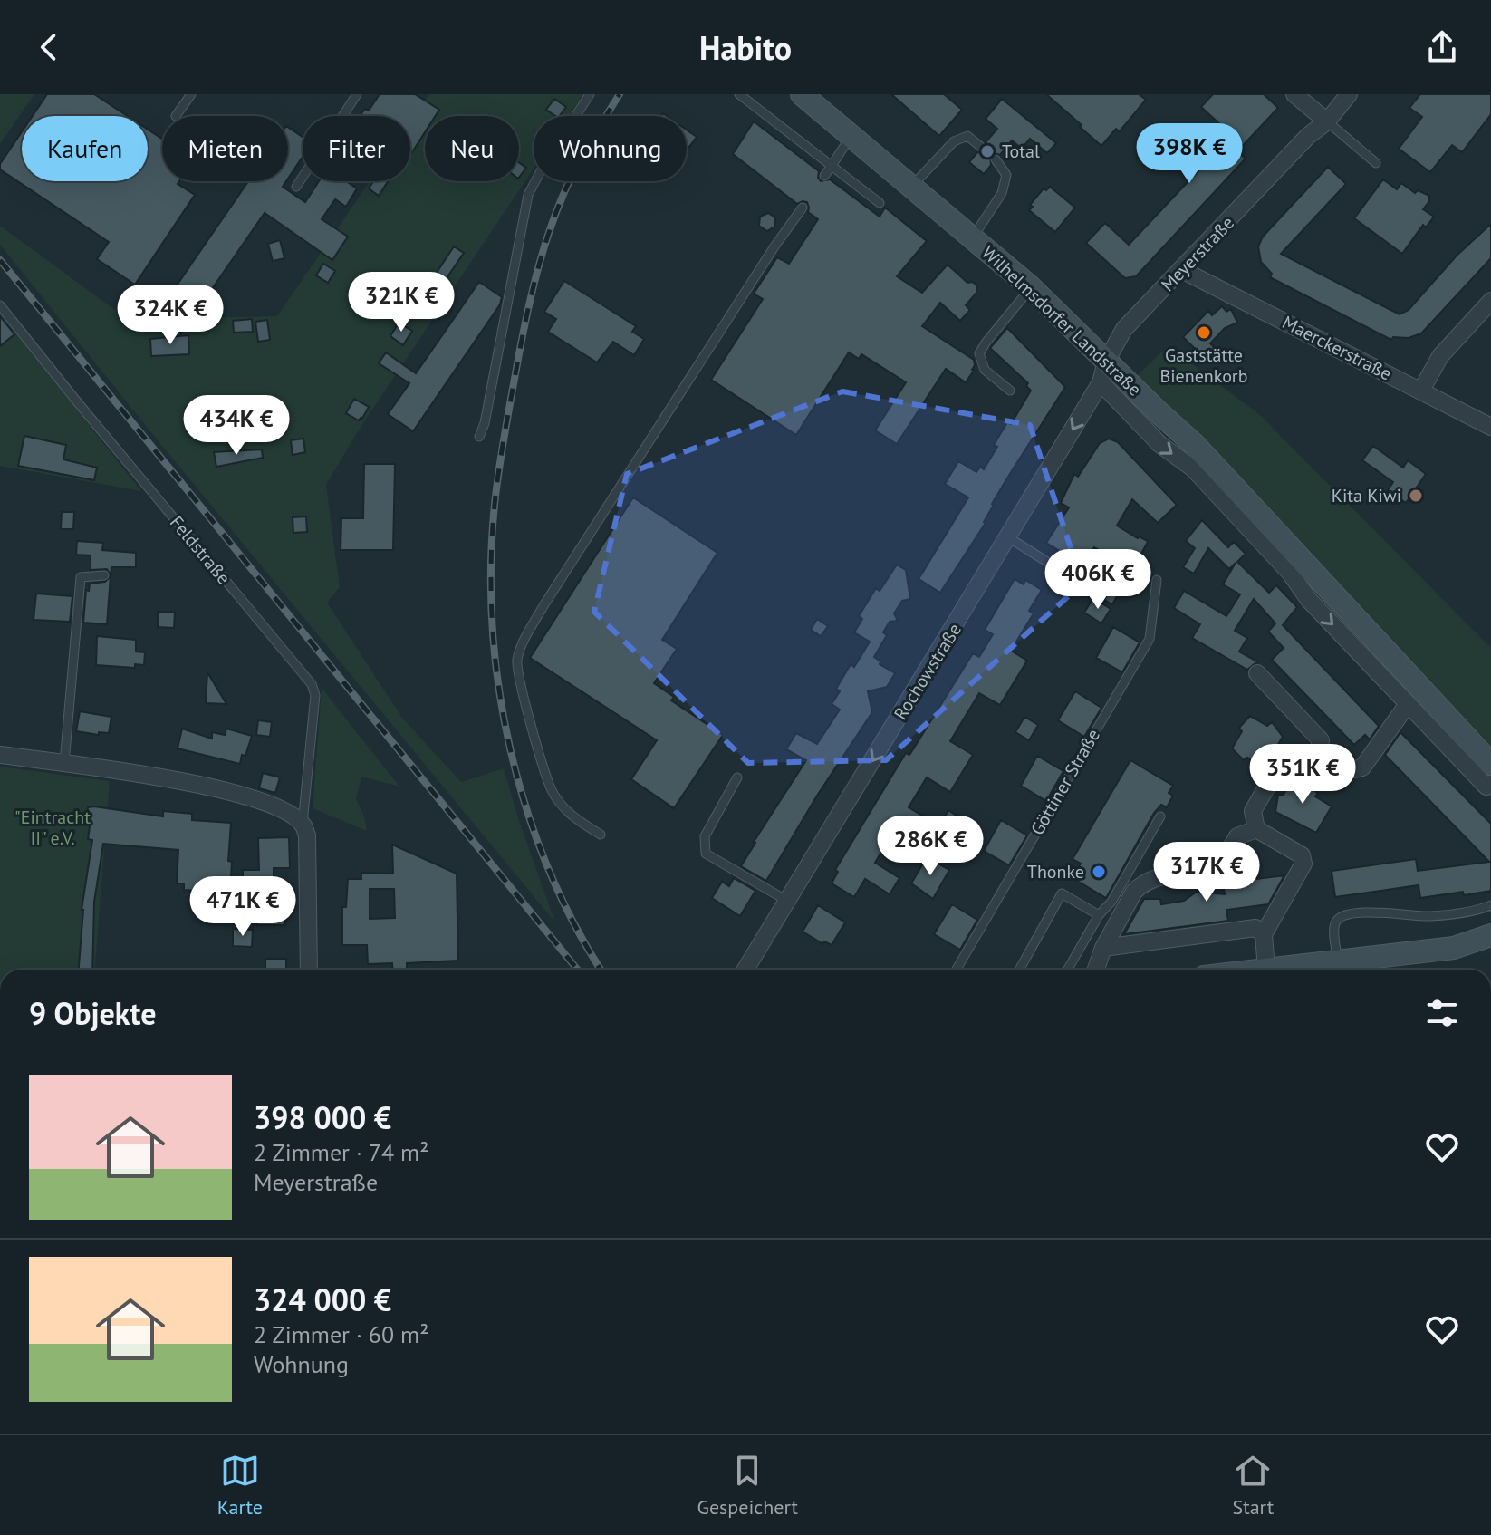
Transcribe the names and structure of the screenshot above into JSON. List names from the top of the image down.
{
  "streets": {
    "main road": ["Wilhelmsdorfer Landstraße"],
    "street": [
      "Meyerstraße",
      "Maerckerstraße",
      "Feldstraße",
      "Rochowstraße"
    ],
    "lane": ["Göttiner Straße"]
  },
  "crossings": [
    ["Meyerstraße", "Wilhelmsdorfer Landstraße"],
    ["Meyerstraße", "Maerckerstraße"],
    ["Meyerstraße", "Rochowstraße"],
    ["Wilhelmsdorfer Landstraße", "Rochowstraße"]
  ],
  "one_way": ["Rochowstraße"],
  "parks": ["\"Eintracht II\" e.V."],
  "places": [
    "Total",
    "Gaststätte Bienenkorb",
    "Kita Kiwi",
    "Thonke"
  ],
  "page": {
    "header": "Habito",
    "chip": [
      "Kaufen",
      "Mieten",
      "Filter",
      "Neu",
      "Wohnung"
    ],
    "price": [
      "398K €",
      "321K €",
      "324K €",
      "434K €",
      "406K €",
      "351K €",
      "286K €",
      "317K €",
      "471K €"
    ],
    "heading": "9 Objekte",
    "list": [
      {
        "name": "398 000 €",
        "note": "2 Zimmer · 74 m² · Meyerstraße"
      },
      {
        "name": "324 000 €",
        "note": "2 Zimmer · 60 m² · Wohnung"
      }
    ],
    "tabs": ["Karte", "Gespeichert", "Start"]
  }
}
